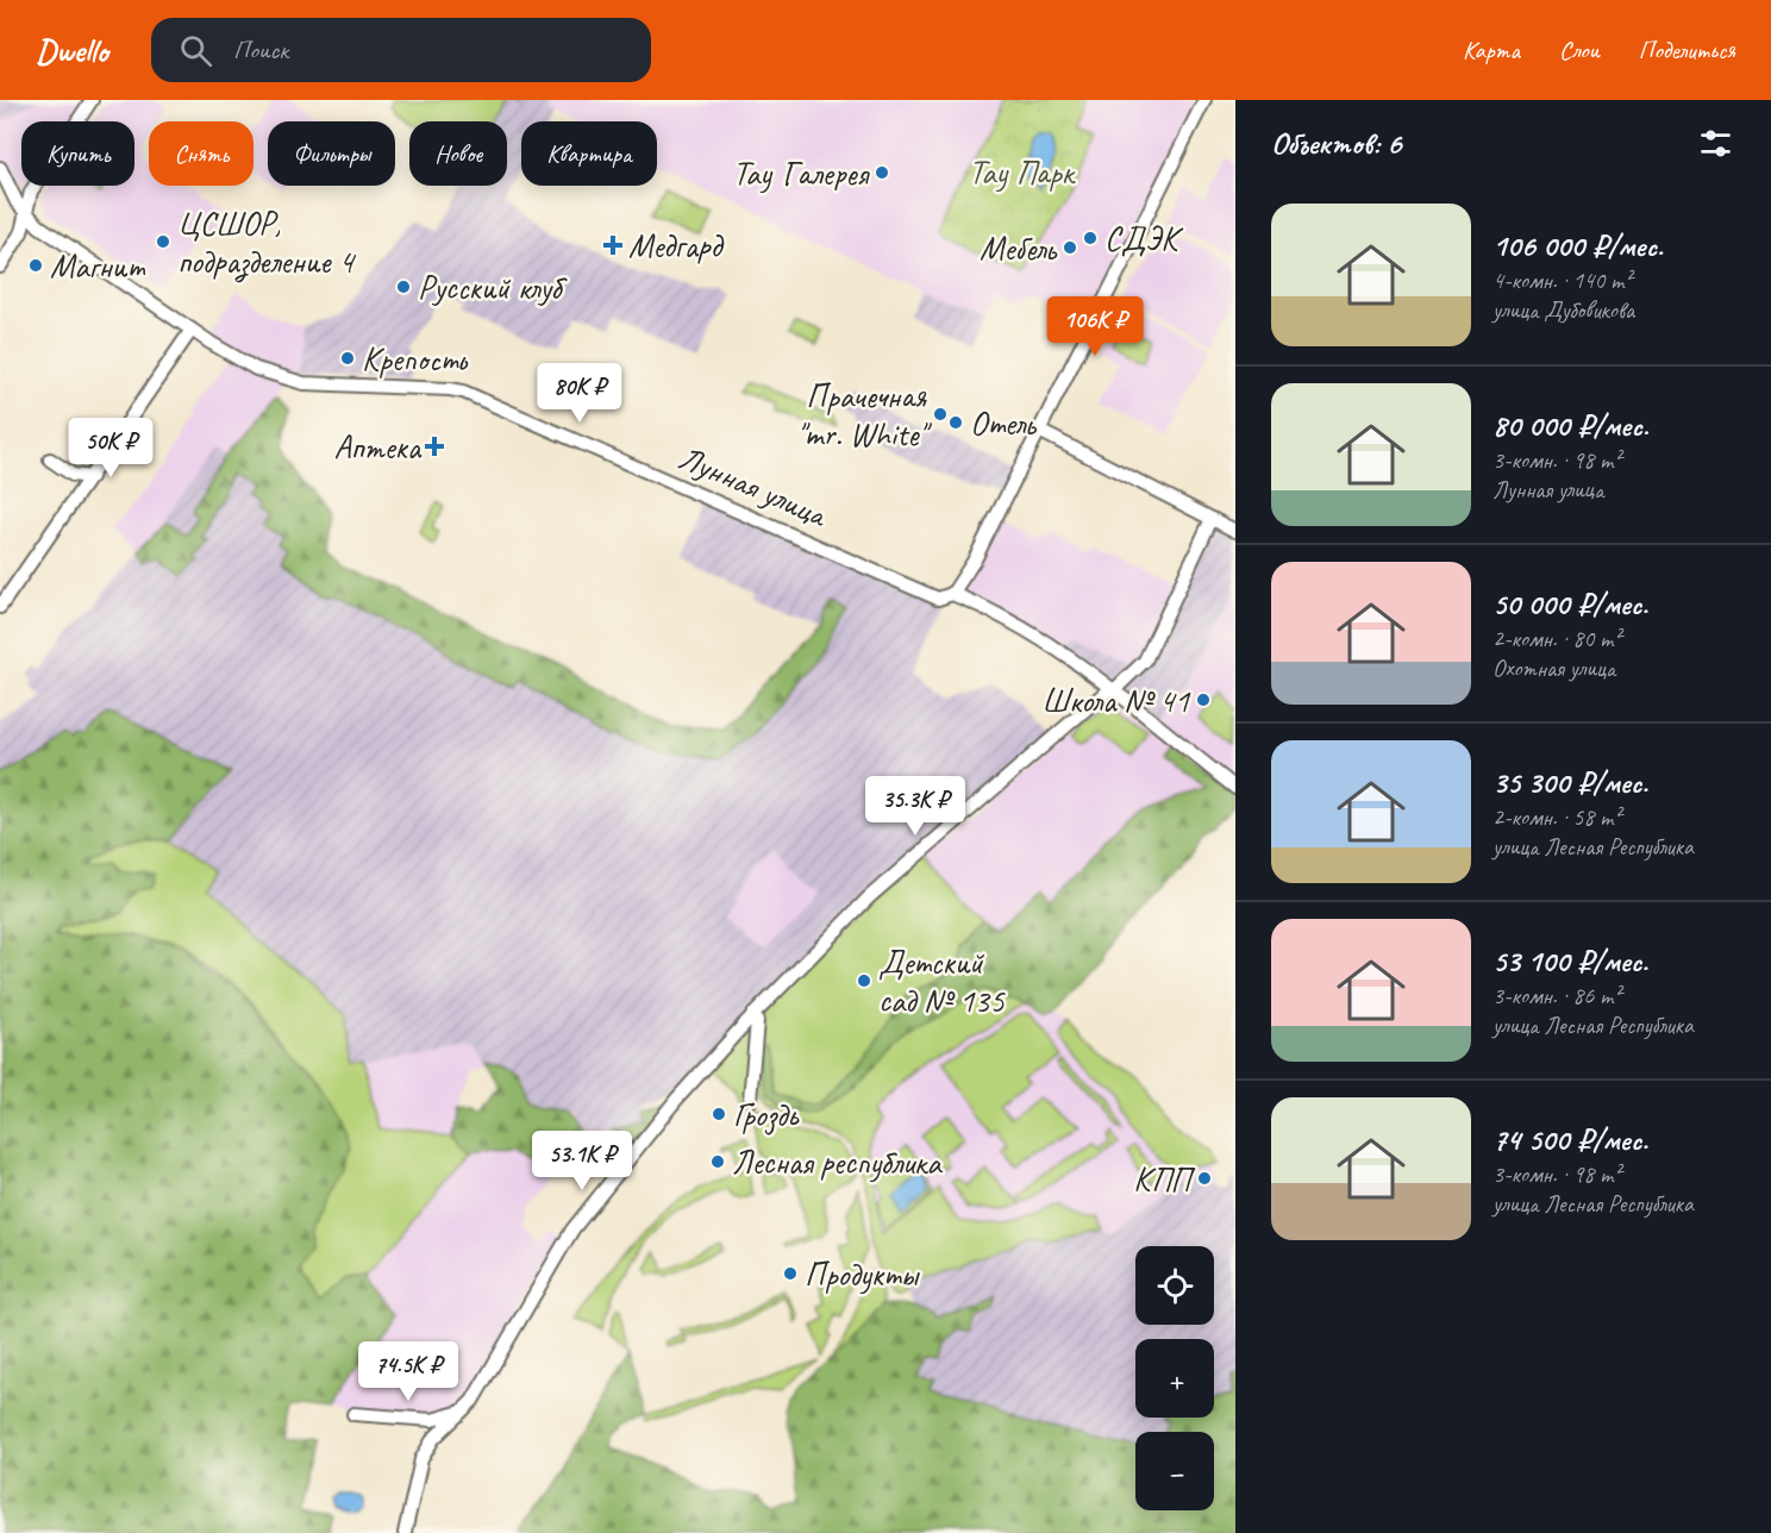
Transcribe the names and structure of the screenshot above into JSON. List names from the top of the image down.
{
  "streets": {
    "street": ["Лунная улица"]
  },
  "parks": ["Тау Парк"],
  "places": {
    "other": [
      "Тау Галерея",
      "СДЭК",
      "ЦСШОР, подразделение 4",
      "Мебель",
      "Магнит",
      "Русский клуб",
      "Крепость",
      "Прачечная \"mr. White\"",
      "Отель",
      "Школа № 41",
      "Детский сад № 135",
      "Гроздь",
      "Лесная республика",
      "КПП",
      "Продукты"
    ],
    "health": ["Медгард", "Аптека"]
  },
  "page": {
    "header": "Dwello",
    "search": "Поиск",
    "nav": ["Карта", "Слои", "Поделиться"],
    "heading": "Объектов: 6",
    "chip": [
      "Купить",
      "Снять",
      "Фильтры",
      "Новое",
      "Квартира"
    ],
    "list": [
      {
        "name": "106 000 ₽/мес.",
        "note": "4-комн. · 140 m² · улица Дубовикова"
      },
      {
        "name": "80 000 ₽/мес.",
        "note": "3-комн. · 98 m² · Лунная улица"
      },
      {
        "name": "50 000 ₽/мес.",
        "note": "2-комн. · 80 m² · Охотная улица"
      },
      {
        "name": "35 300 ₽/мес.",
        "note": "2-комн. · 58 m² · улица Лесная Республика"
      },
      {
        "name": "53 100 ₽/мес.",
        "note": "3-комн. · 86 m² · улица Лесная Республика"
      },
      {
        "name": "74 500 ₽/мес.",
        "note": "3-комн. · 98 m² · улица Лесная Республика"
      }
    ],
    "price": [
      "106K ₽",
      "80K ₽",
      "50K ₽",
      "35.3K ₽",
      "53.1K ₽",
      "74.5K ₽"
    ],
    "map_buttons": ["+", "−"]
  }
}
